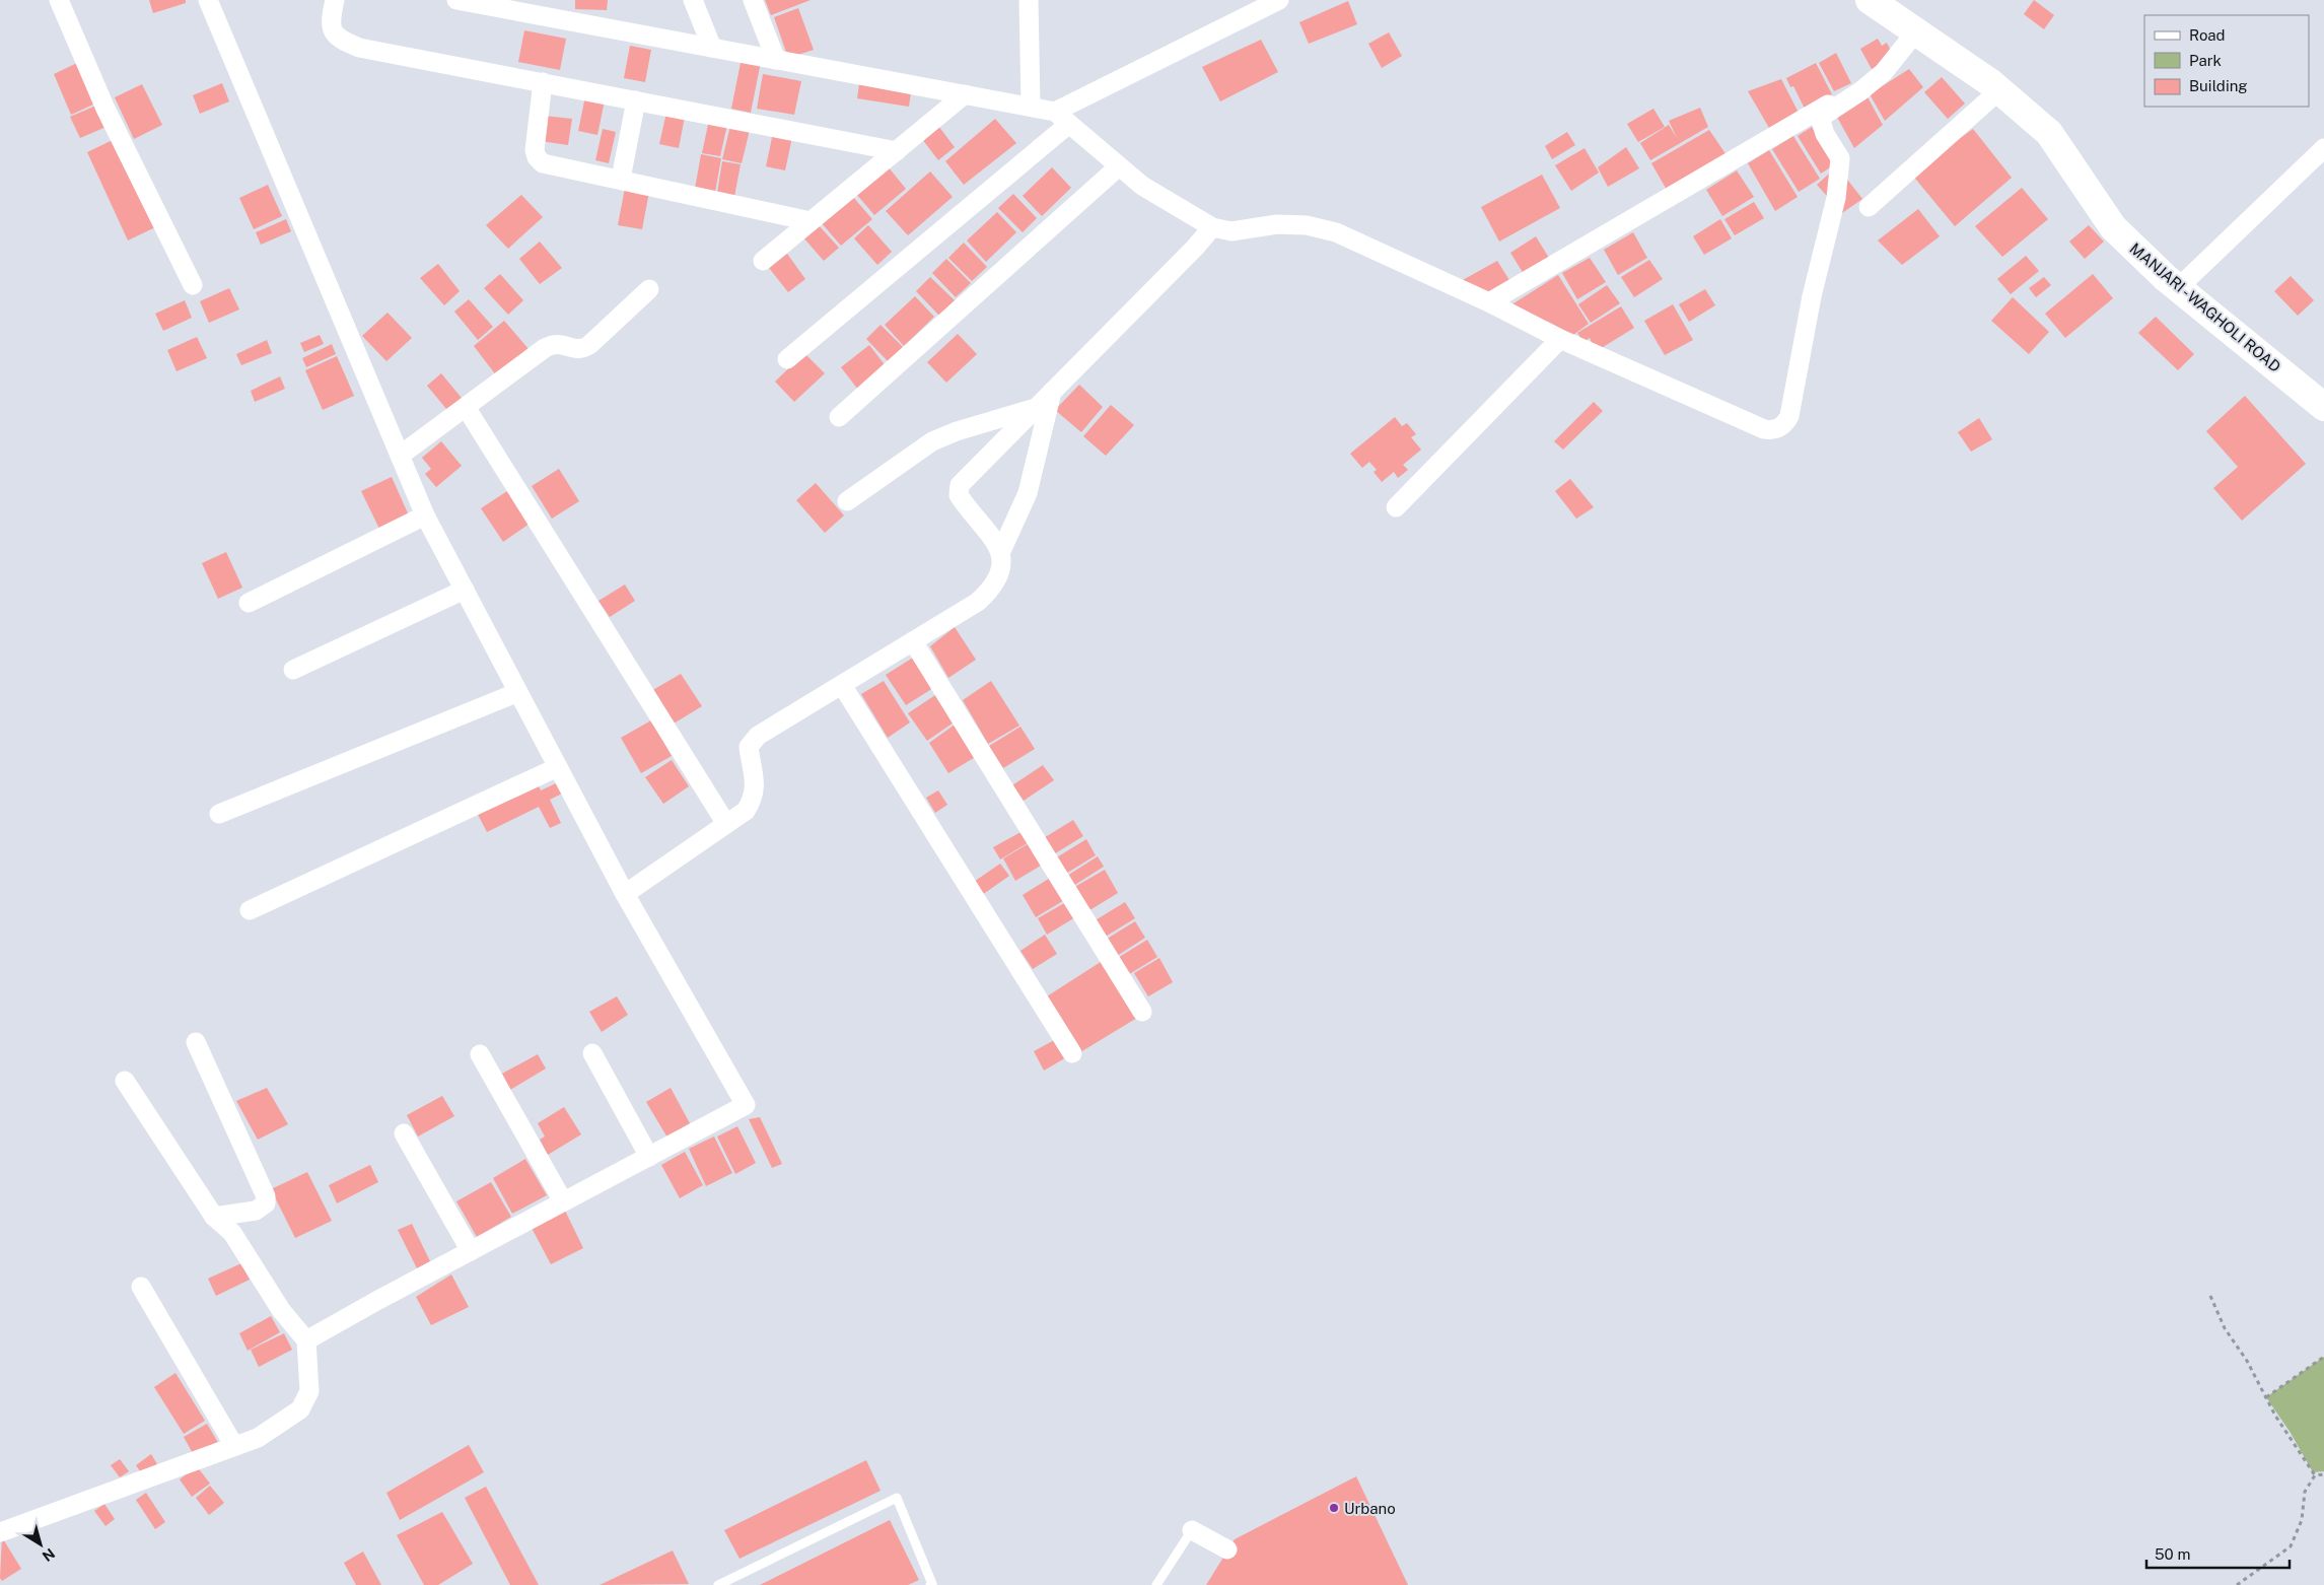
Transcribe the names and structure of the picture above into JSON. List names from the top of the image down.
{
  "streets": {
    "main road": ["MANJARI - WAGHOLI ROAD"]
  },
  "places": ["Urbano"],
  "legend": ["Road", "Park", "Building"],
  "scale_bar": "50 m",
  "north": "bottom right"
}
